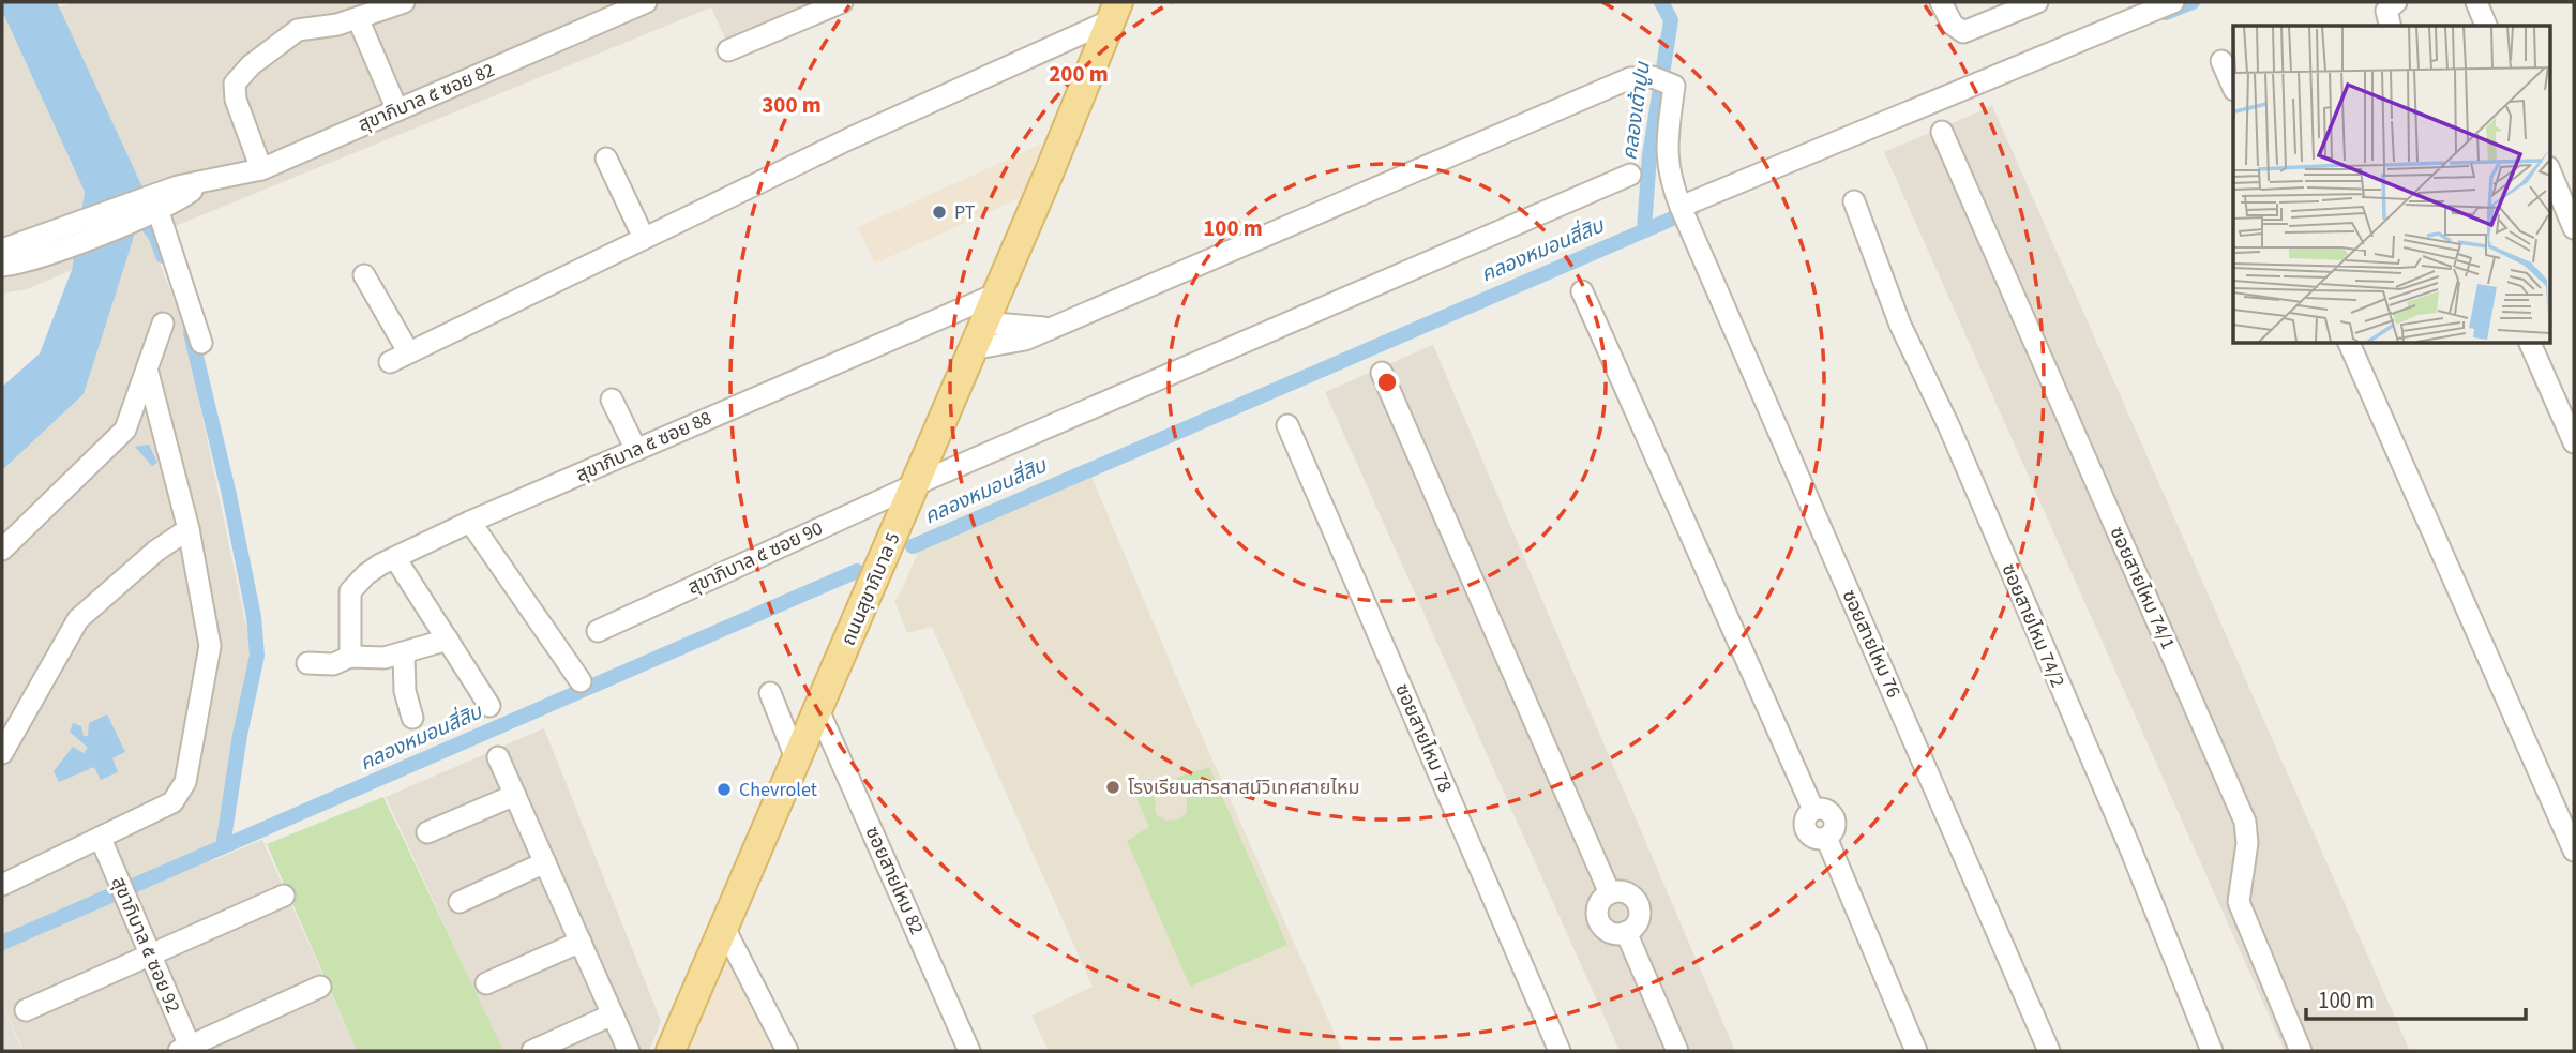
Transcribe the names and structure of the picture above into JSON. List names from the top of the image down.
{
  "streets": {
    "main road": ["ถนนสุขาภิบาล 5"],
    "street": [
      "สุขาภิบาล ๕ ซอย 82",
      "สุขาภิบาล ๕ ซอย 88",
      "สุขาภิบาล ๕ ซอย 90",
      "ซอยสายไหม 74/1",
      "ซอยสายไหม 74/2",
      "ซอยสายไหม 76",
      "ซอยสายไหม 78",
      "ซอยสายไหม 82",
      "สุขาภิบาล ๕ ซอย 92"
    ]
  },
  "crossings": [
    ["สุขาภิบาล ๕ ซอย 88", "ถนนสุขาภิบาล 5"],
    ["สุขาภิบาล ๕ ซอย 90", "ถนนสุขาภิบาล 5"],
    ["ถนนสุขาภิบาล 5", "ซอยสายไหม 82"]
  ],
  "water": ["คลองเต้าปูน", "คลองหมอนสี่สิบ"],
  "places": ["PT", "โรงเรียนสารสาสน์วิเทศสายไหม", "Chevrolet"],
  "scale_bar": "100 m",
  "rings": ["200 m", "300 m", "100 m"]
}
